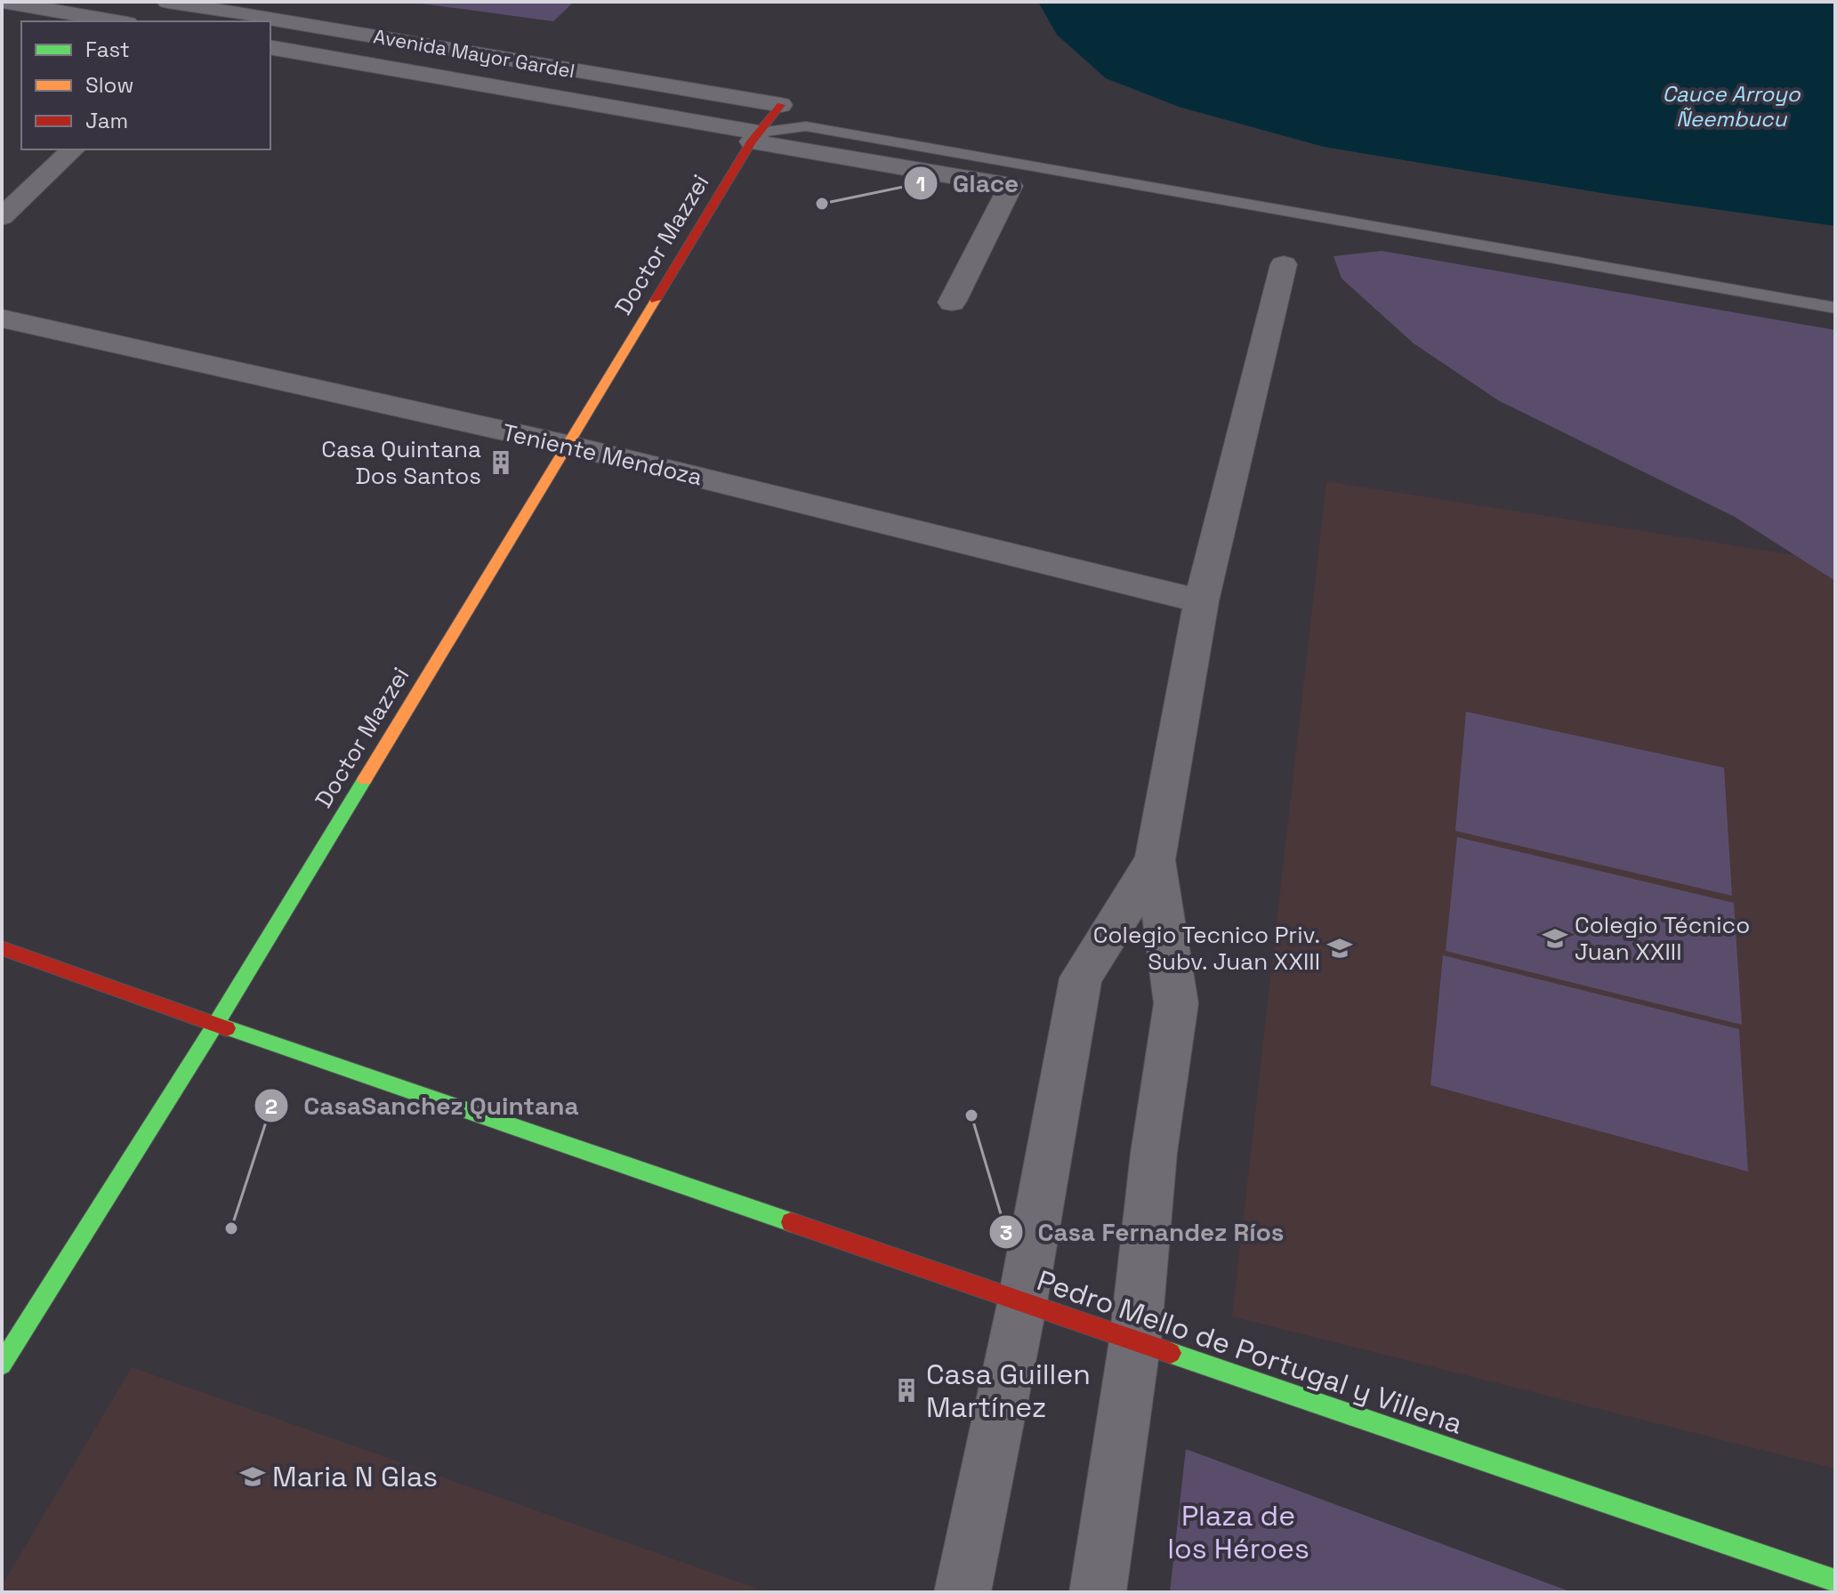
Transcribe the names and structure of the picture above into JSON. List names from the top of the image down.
{
  "streets": {
    "street": [
      "Avenida Mayor Gardel",
      "Doctor Mazzei",
      "Teniente Mendoza",
      "Pedro Mello de Portugal y Villena"
    ]
  },
  "crossings": [
    ["Avenida Mayor Gardel", "Doctor Mazzei"],
    ["Doctor Mazzei", "Teniente Mendoza"],
    ["Doctor Mazzei", "Pedro Mello de Portugal y Villena"]
  ],
  "water": ["Cauce Arroyo Ñeembucu"],
  "parks": ["Plaza de los Héroes"],
  "places": {
    "other": ["Glace", "Casa Fernandez Ríos", "CasaSanchez Quintana"],
    "building": ["Casa Quintana Dos Santos", "Casa Guillen Martínez"],
    "school or university": ["Colegio Técnico Juan XXIII", "Colegio Tecnico Priv. Subv. Juan XXIII", "Maria N Glas"]
  },
  "legend": ["Fast", "Slow", "Jam"]
}
